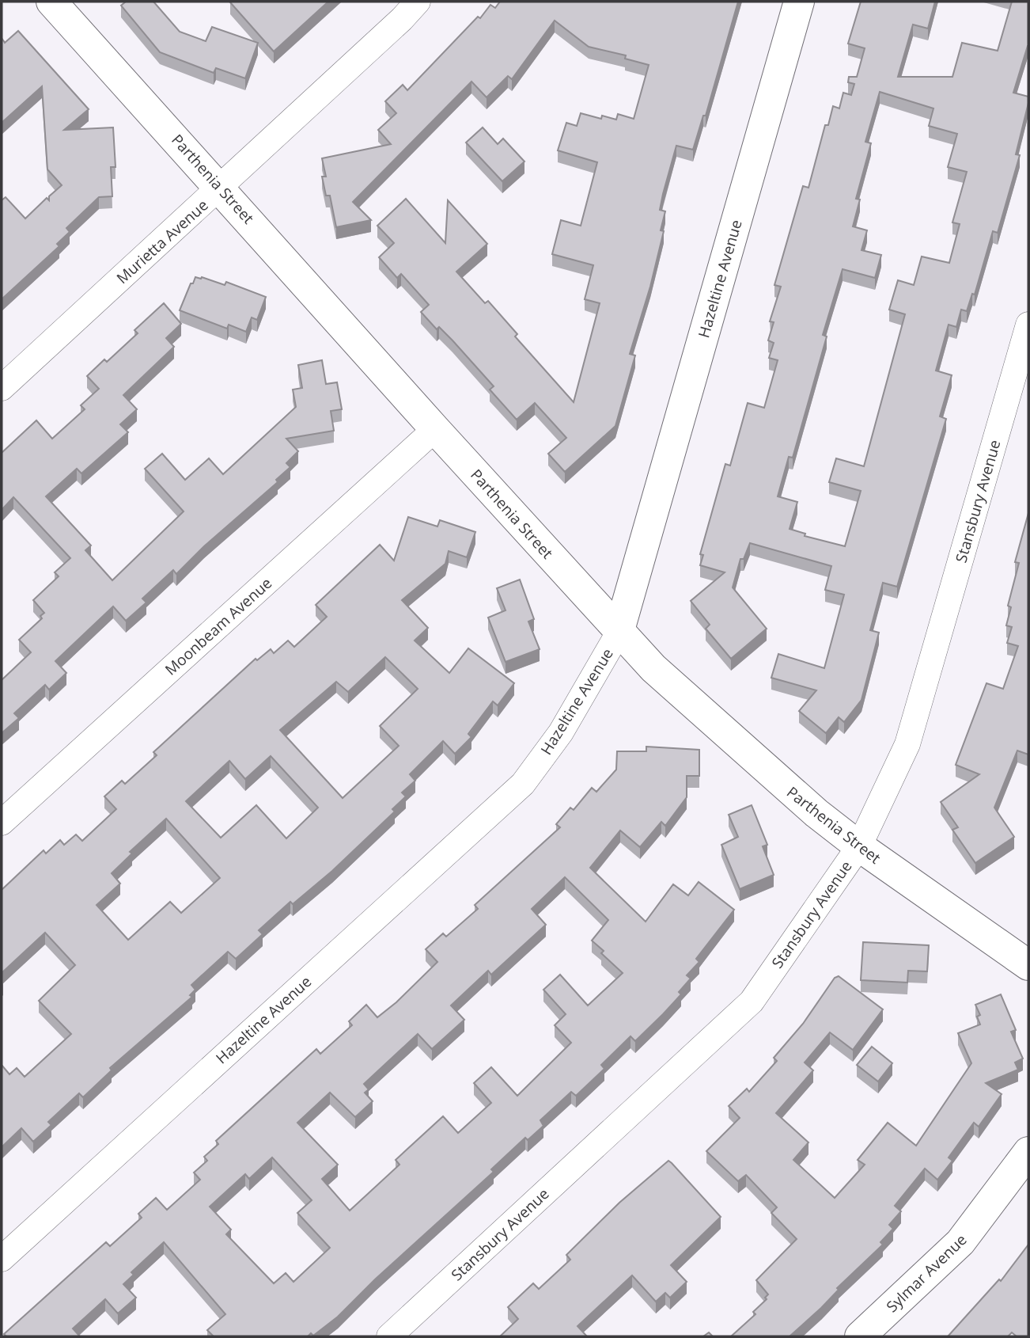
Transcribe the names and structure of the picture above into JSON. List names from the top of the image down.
{
  "streets": {
    "street": [
      "Parthenia Street",
      "Murietta Avenue",
      "Hazeltine Avenue",
      "Stansbury Avenue",
      "Moonbeam Avenue",
      "Sylmar Avenue"
    ]
  },
  "crossings": [
    ["Parthenia Street", "Murietta Avenue"],
    ["Parthenia Street", "Hazeltine Avenue"],
    ["Parthenia Street", "Stansbury Avenue"],
    ["Parthenia Street", "Moonbeam Avenue"]
  ]
}
